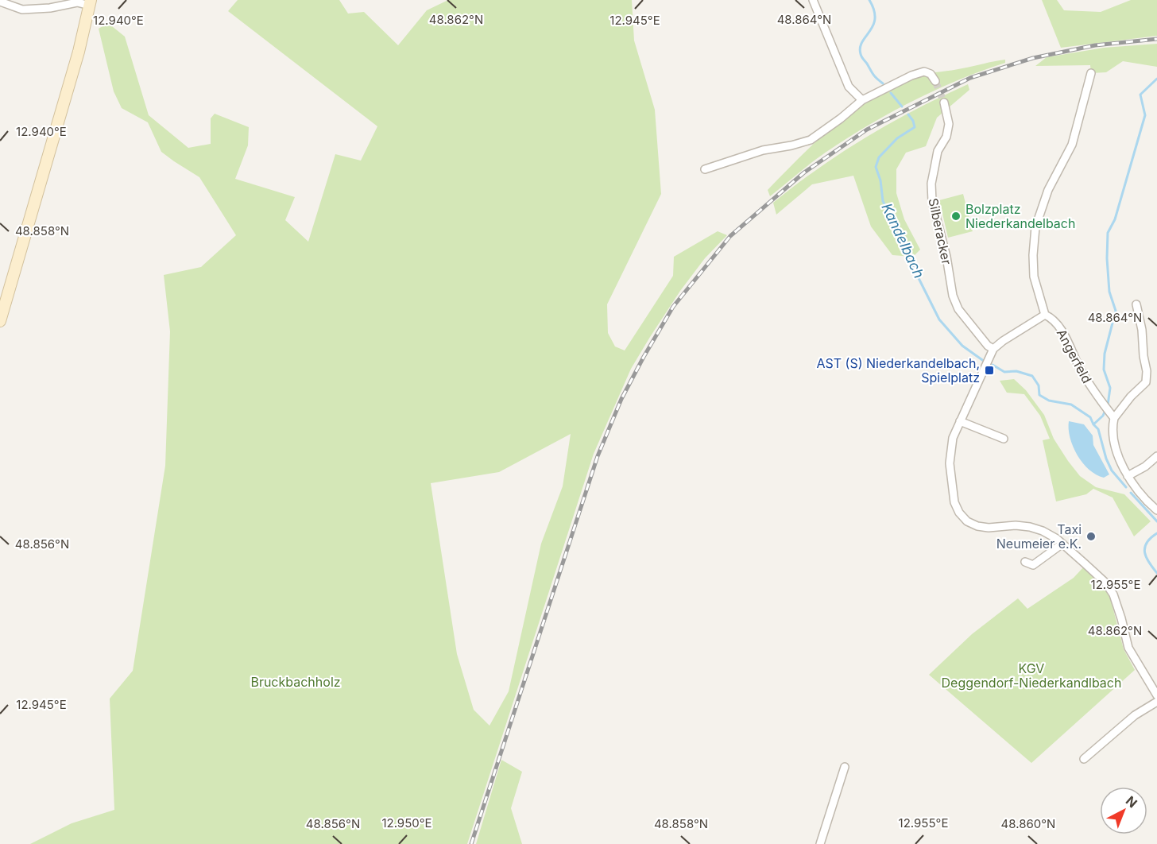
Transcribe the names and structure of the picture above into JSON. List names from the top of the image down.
{
  "streets": {
    "street": ["Silberacker", "Angerfeld"]
  },
  "water": ["Kandelbach"],
  "parks": ["KGV Deggendorf-Niederkandlbach", "Bruckbachholz"],
  "places": {
    "other": ["Bolzplatz Niederkandelbach", "Taxi Neumeier e.K."],
    "transit": ["AST (S) Niederkandelbach, Spielplatz"]
  },
  "north": "top right",
  "coordinates": [
    "48.862°N",
    "48.864°N",
    "12.940°E",
    "12.945°E",
    "48.858°N",
    "48.856°N",
    "12.955°E",
    "12.950°E",
    "48.860°N"
  ]
}
